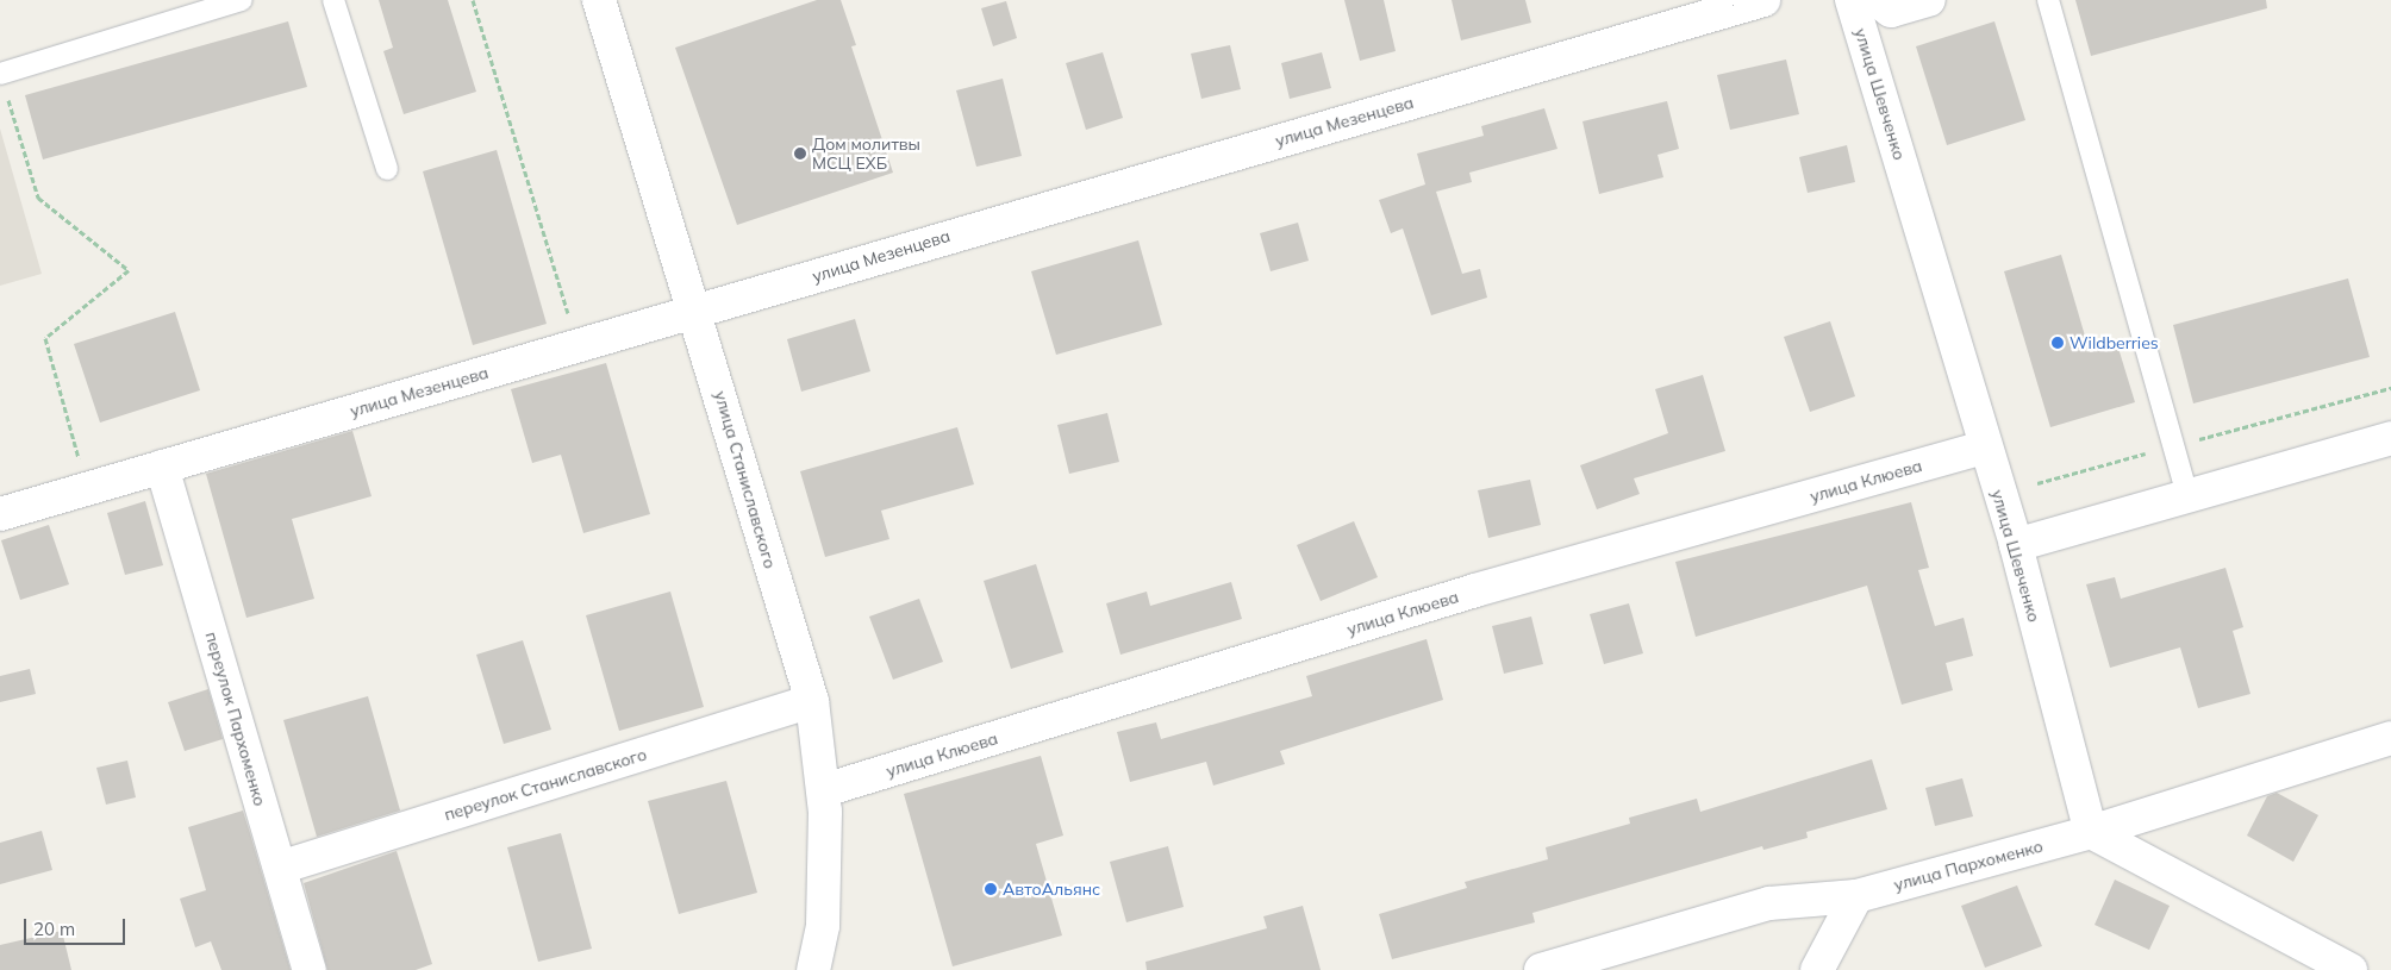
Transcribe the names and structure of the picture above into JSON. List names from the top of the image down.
{
  "streets": {
    "street": [
      "улица Шевченко",
      "улица Мезенцева",
      "улица Станиславского",
      "улица Клюева",
      "переулок Пархоменко",
      "переулок Станиславского",
      "улица Пархоменко"
    ]
  },
  "crossings": [
    ["улица Шевченко", "улица Клюева"],
    ["улица Шевченко", "улица Пархоменко"],
    ["улица Мезенцева", "улица Станиславского"],
    ["улица Мезенцева", "переулок Пархоменко"],
    ["улица Станиславского", "улица Клюева"],
    ["улица Станиславского", "переулок Станиславского"],
    ["переулок Пархоменко", "переулок Станиславского"]
  ],
  "places": ["Дом молитвы МСЦ ЕХБ", "Wildberries", "АвтоАльянс"],
  "scale_bar": "20 m"
}
